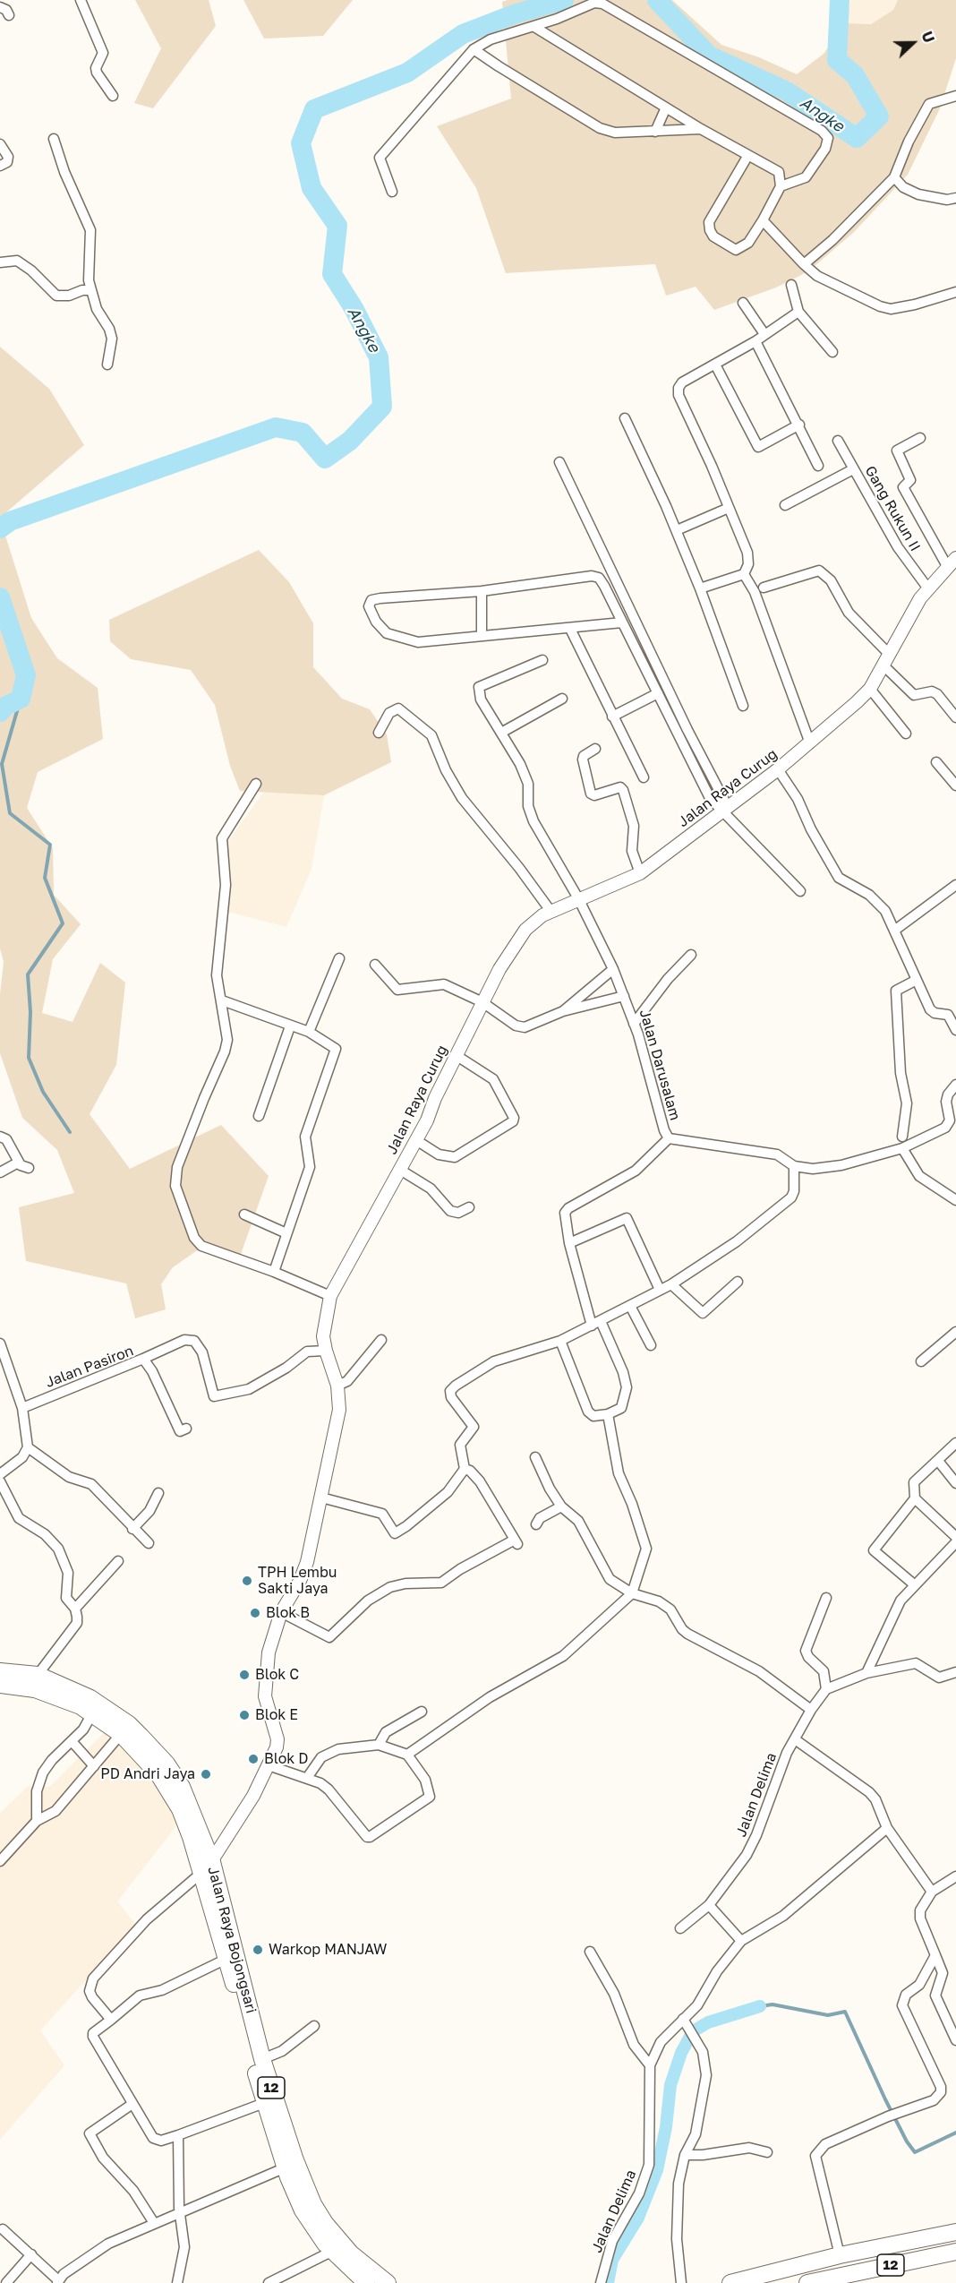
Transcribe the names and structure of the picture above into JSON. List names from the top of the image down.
{
  "streets": {
    "highway": ["Jalan Raya Bojongsari", "12"],
    "main road": ["Jalan Raya Curug"],
    "street": [
      "Gang Rukun II",
      "Jalan Darusalam",
      "Jalan Pasiron",
      "Jalan Delima"
    ]
  },
  "crossings": [
    ["Gang Rukun II", "Jalan Raya Curug"],
    ["Jalan Raya Curug", "Jalan Darusalam"],
    ["Jalan Raya Curug", "Jalan Raya Bojongsari"]
  ],
  "water": ["Angke"],
  "places": [
    "TPH Lembu Sakti Jaya",
    "Blok B",
    "Blok C",
    "Blok E",
    "Blok D",
    "PD Andri Jaya",
    "Warkop MANJAW"
  ],
  "north": "right"
}
